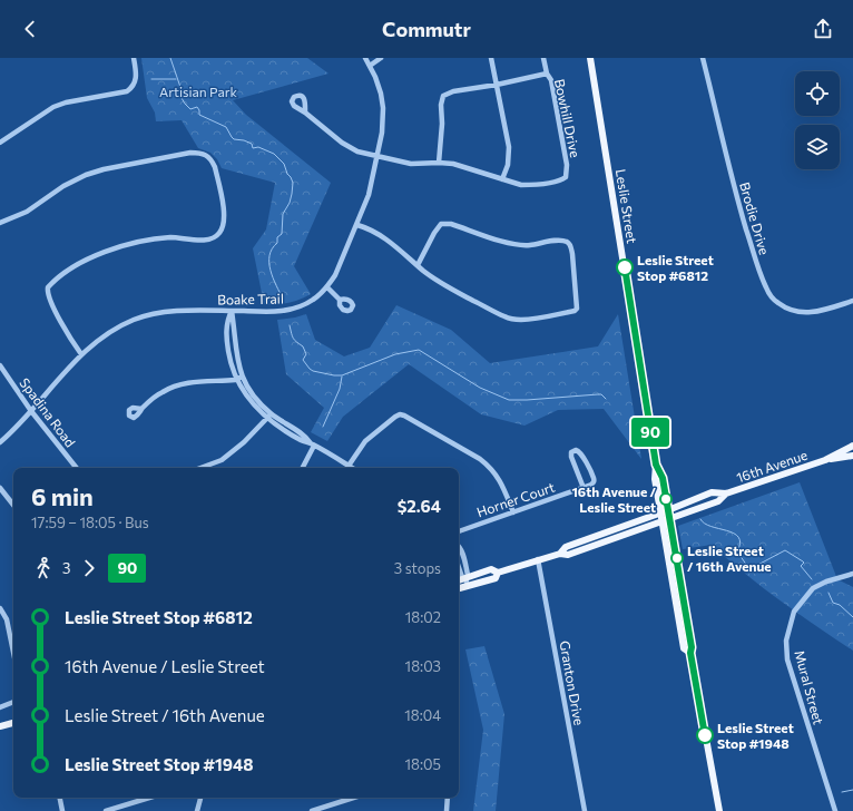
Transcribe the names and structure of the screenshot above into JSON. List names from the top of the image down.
{
  "streets": {
    "main road": ["Leslie Street", "16th Avenue"],
    "street": [
      "Bowhill Drive",
      "Brodie Drive",
      "Boake Trail",
      "Spadina Road",
      "Horner Court",
      "Granton Drive",
      "Mural Street"
    ]
  },
  "crossings": [
    ["Bowhill Drive", "Boake Trail"],
    ["Leslie Street", "16th Avenue"],
    ["Boake Trail", "Spadina Road"],
    ["16th Avenue", "Granton Drive"]
  ],
  "parks": ["Artisian Park"],
  "places": [
    "Leslie Street Stop #6812",
    "16th Avenue / Leslie Street",
    "Leslie Street / 16th Avenue",
    "Leslie Street Stop #1948"
  ],
  "lines": ["bus line 90"],
  "page": {
    "header": "Commutr",
    "on_map": "90",
    "heading": ["6 min", "17:59 – 18:05 · Bus", "$2.64"],
    "legs": ["3", "90", "3 stops"],
    "list": [
      {
        "name": "Leslie Street Stop #6812",
        "value": "18:02"
      },
      {
        "name": "16th Avenue / Leslie Street",
        "value": "18:03"
      },
      {
        "name": "Leslie Street / 16th Avenue",
        "value": "18:04"
      },
      {
        "name": "Leslie Street Stop #1948",
        "value": "18:05"
      }
    ]
  }
}
